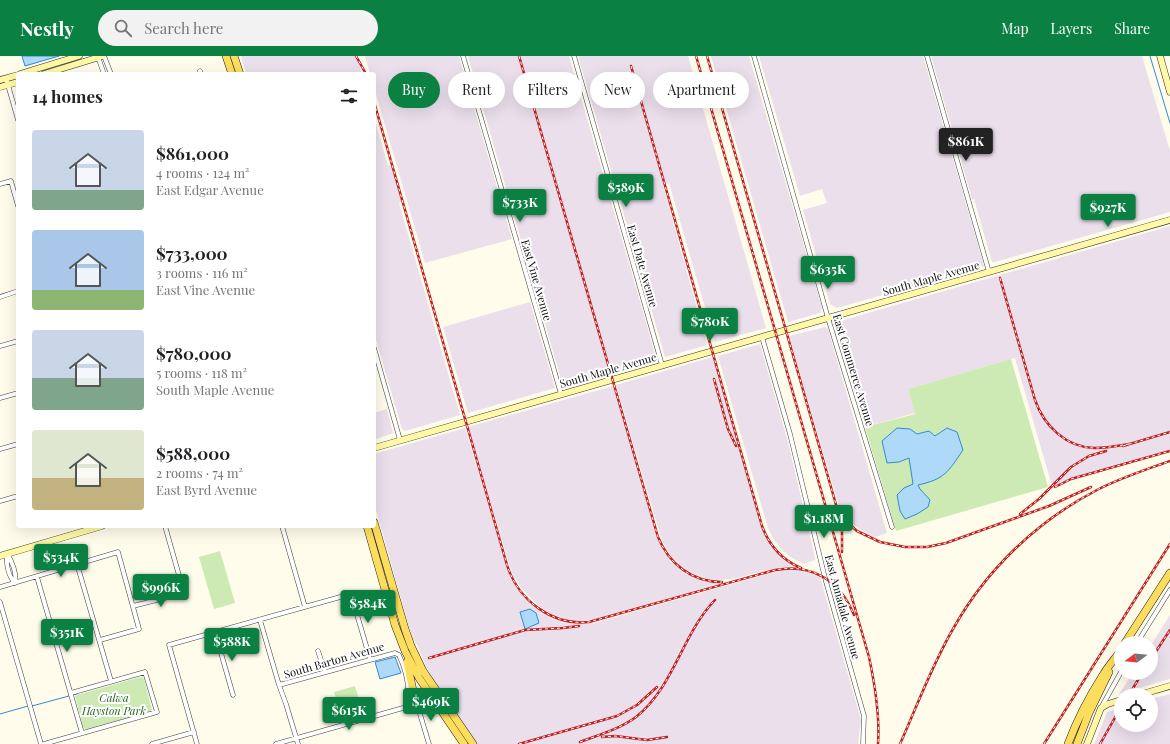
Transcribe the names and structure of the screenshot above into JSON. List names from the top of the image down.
{
  "streets": {
    "street": [
      "East Date Avenue",
      "South Maple Avenue",
      "East Vine Avenue",
      "East Commerce Avenue",
      "East Annadale Avenue",
      "South Barton Avenue"
    ]
  },
  "crossings": [
    ["East Date Avenue", "South Maple Avenue"],
    ["South Maple Avenue", "East Vine Avenue"],
    ["South Maple Avenue", "East Commerce Avenue"],
    ["South Maple Avenue", "East Annadale Avenue"]
  ],
  "parks": ["Calwa Hayston Park"],
  "north": "left",
  "page": {
    "header": "Nestly",
    "search": "Search here",
    "nav": ["Map", "Layers", "Share"],
    "chip": [
      "Buy",
      "Rent",
      "Filters",
      "New",
      "Apartment"
    ],
    "heading": "14 homes",
    "list": [
      {
        "name": "$861,000",
        "note": "4 rooms · 124 m² · East Edgar Avenue"
      },
      {
        "name": "$733,000",
        "note": "3 rooms · 116 m² · East Vine Avenue"
      },
      {
        "name": "$780,000",
        "note": "5 rooms · 118 m² · South Maple Avenue"
      },
      {
        "name": "$588,000",
        "note": "2 rooms · 74 m² · East Byrd Avenue"
      }
    ],
    "price": [
      "$861K",
      "$589K",
      "$733K",
      "$927K",
      "$635K",
      "$780K",
      "$1.18M",
      "$534K",
      "$996K",
      "$584K",
      "$351K",
      "$588K",
      "$469K",
      "$615K"
    ]
  }
}
